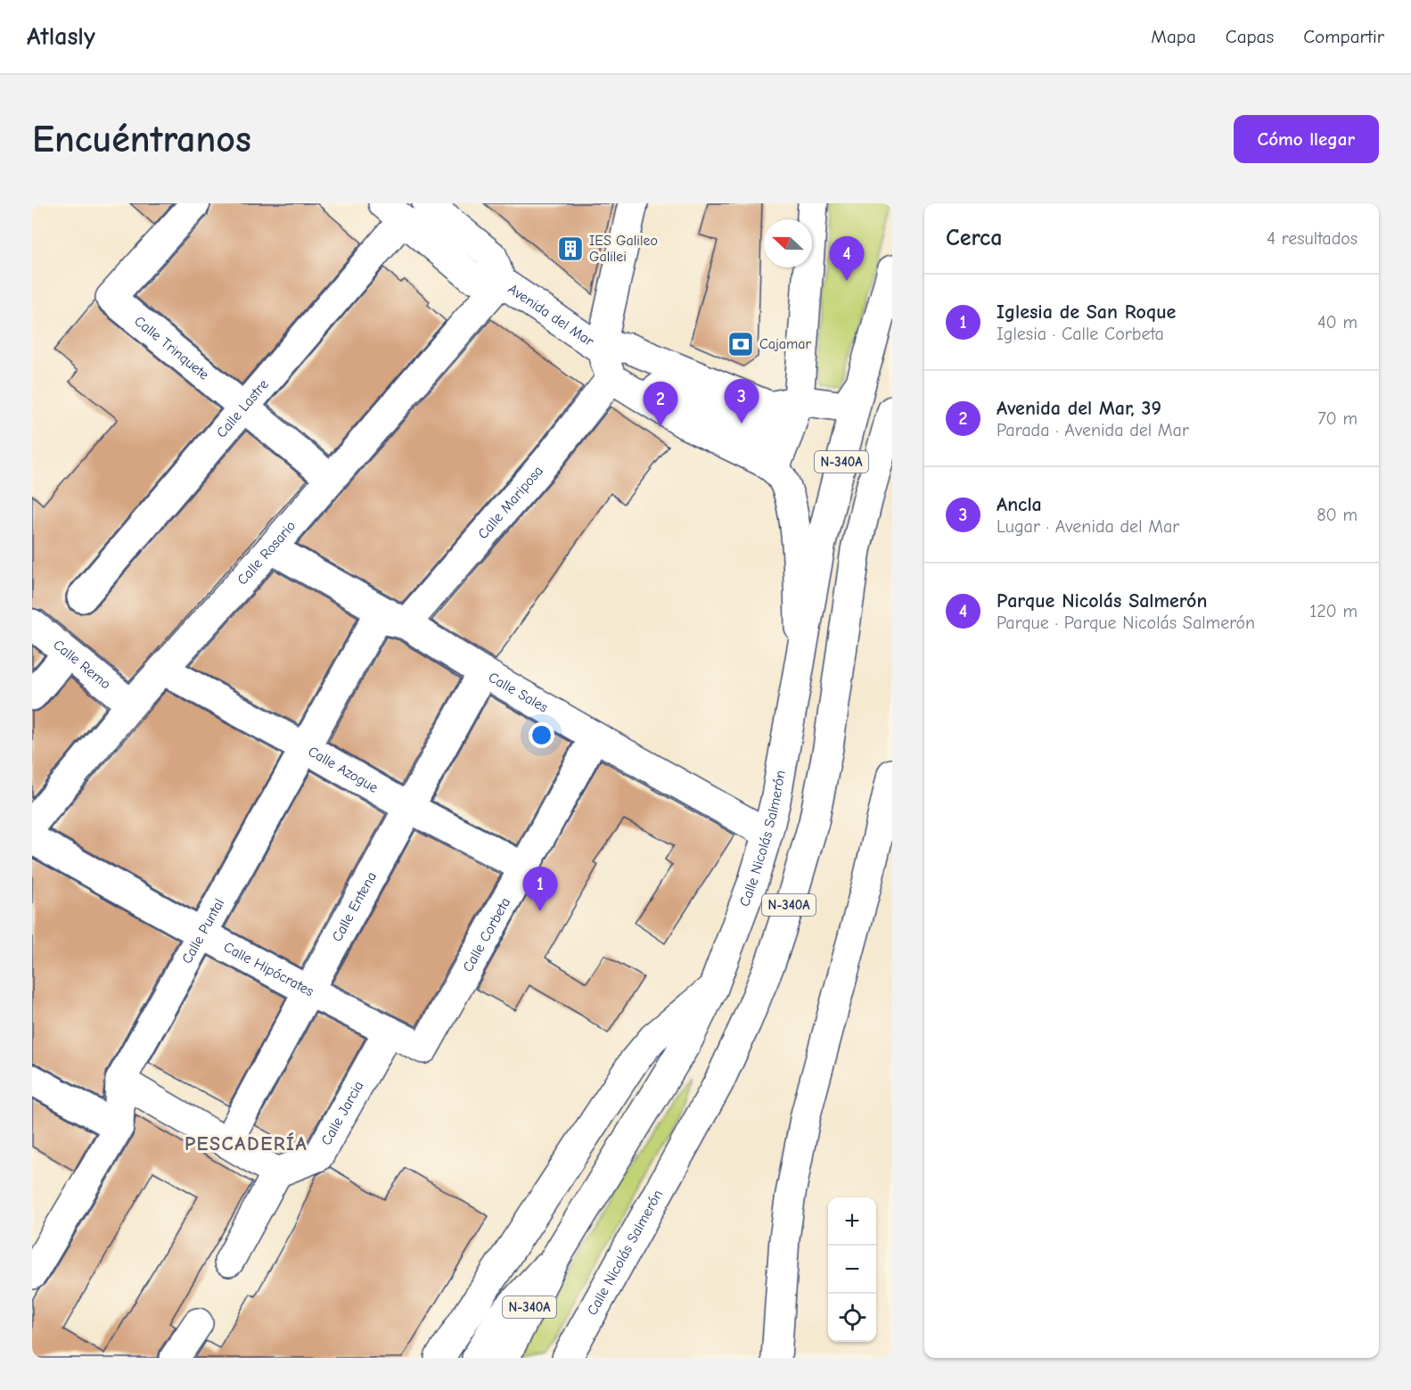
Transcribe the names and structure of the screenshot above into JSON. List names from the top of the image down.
{
  "streets": {
    "main road": [
      "Avenida del Mar",
      "Calle Trinquete",
      "Calle Lastre",
      "N-340A",
      "Calle Mariposa",
      "Calle Rosario",
      "Calle Remo",
      "Calle Sales",
      "Calle Azogue",
      "Calle Nicolás Salmerón",
      "Calle Entena",
      "Calle Puntal",
      "Calle Corbeta",
      "Calle Hipócrates",
      "Calle Jarcia"
    ]
  },
  "crossings": [
    ["Avenida del Mar", "Calle Lastre"],
    ["Avenida del Mar", "Calle Mariposa"],
    ["Avenida del Mar", "Calle Rosario"],
    ["Calle Trinquete", "Calle Lastre"],
    ["Calle Trinquete", "Calle Rosario"],
    ["Calle Mariposa", "Calle Sales"],
    ["Calle Mariposa", "Calle Puntal"],
    ["Calle Rosario", "Calle Remo"],
    ["Calle Rosario", "Calle Sales"],
    ["Calle Rosario", "Calle Azogue"],
    ["Calle Sales", "Calle Nicolás Salmerón"],
    ["Calle Sales", "Calle Entena"],
    ["Calle Sales", "Calle Puntal"],
    ["Calle Sales", "Calle Corbeta"],
    ["Calle Azogue", "Calle Entena"],
    ["Calle Azogue", "Calle Puntal"],
    ["Calle Azogue", "Calle Corbeta"],
    ["Calle Entena", "Calle Hipócrates"],
    ["Calle Puntal", "Calle Hipócrates"],
    ["Calle Corbeta", "Calle Hipócrates"],
    ["Calle Hipócrates", "Calle Jarcia"]
  ],
  "districts": ["PESCADERÍA"],
  "places": {
    "building": ["IES Galileo Galilei"],
    "bank": ["Cajamar"]
  },
  "north": "left",
  "page": {
    "header": "Atlasly",
    "nav": ["Mapa", "Capas", "Compartir"],
    "buttons": "Cómo llegar",
    "title": "Encuéntranos",
    "heading": ["Cerca", "4 resultados"],
    "pins": [
      "4",
      "3",
      "2",
      "1"
    ],
    "list": [
      {
        "mark": "1",
        "name": "Iglesia de San Roque",
        "note": "Iglesia · Calle Corbeta",
        "value": "40 m"
      },
      {
        "mark": "2",
        "name": "Avenida del Mar, 39",
        "note": "Parada · Avenida del Mar",
        "value": "70 m"
      },
      {
        "mark": "3",
        "name": "Ancla",
        "note": "Lugar · Avenida del Mar",
        "value": "80 m"
      },
      {
        "mark": "4",
        "name": "Parque Nicolás Salmerón",
        "note": "Parque · Parque Nicolás Salmerón",
        "value": "120 m"
      }
    ],
    "map_buttons": ["+", "−"]
  }
}
